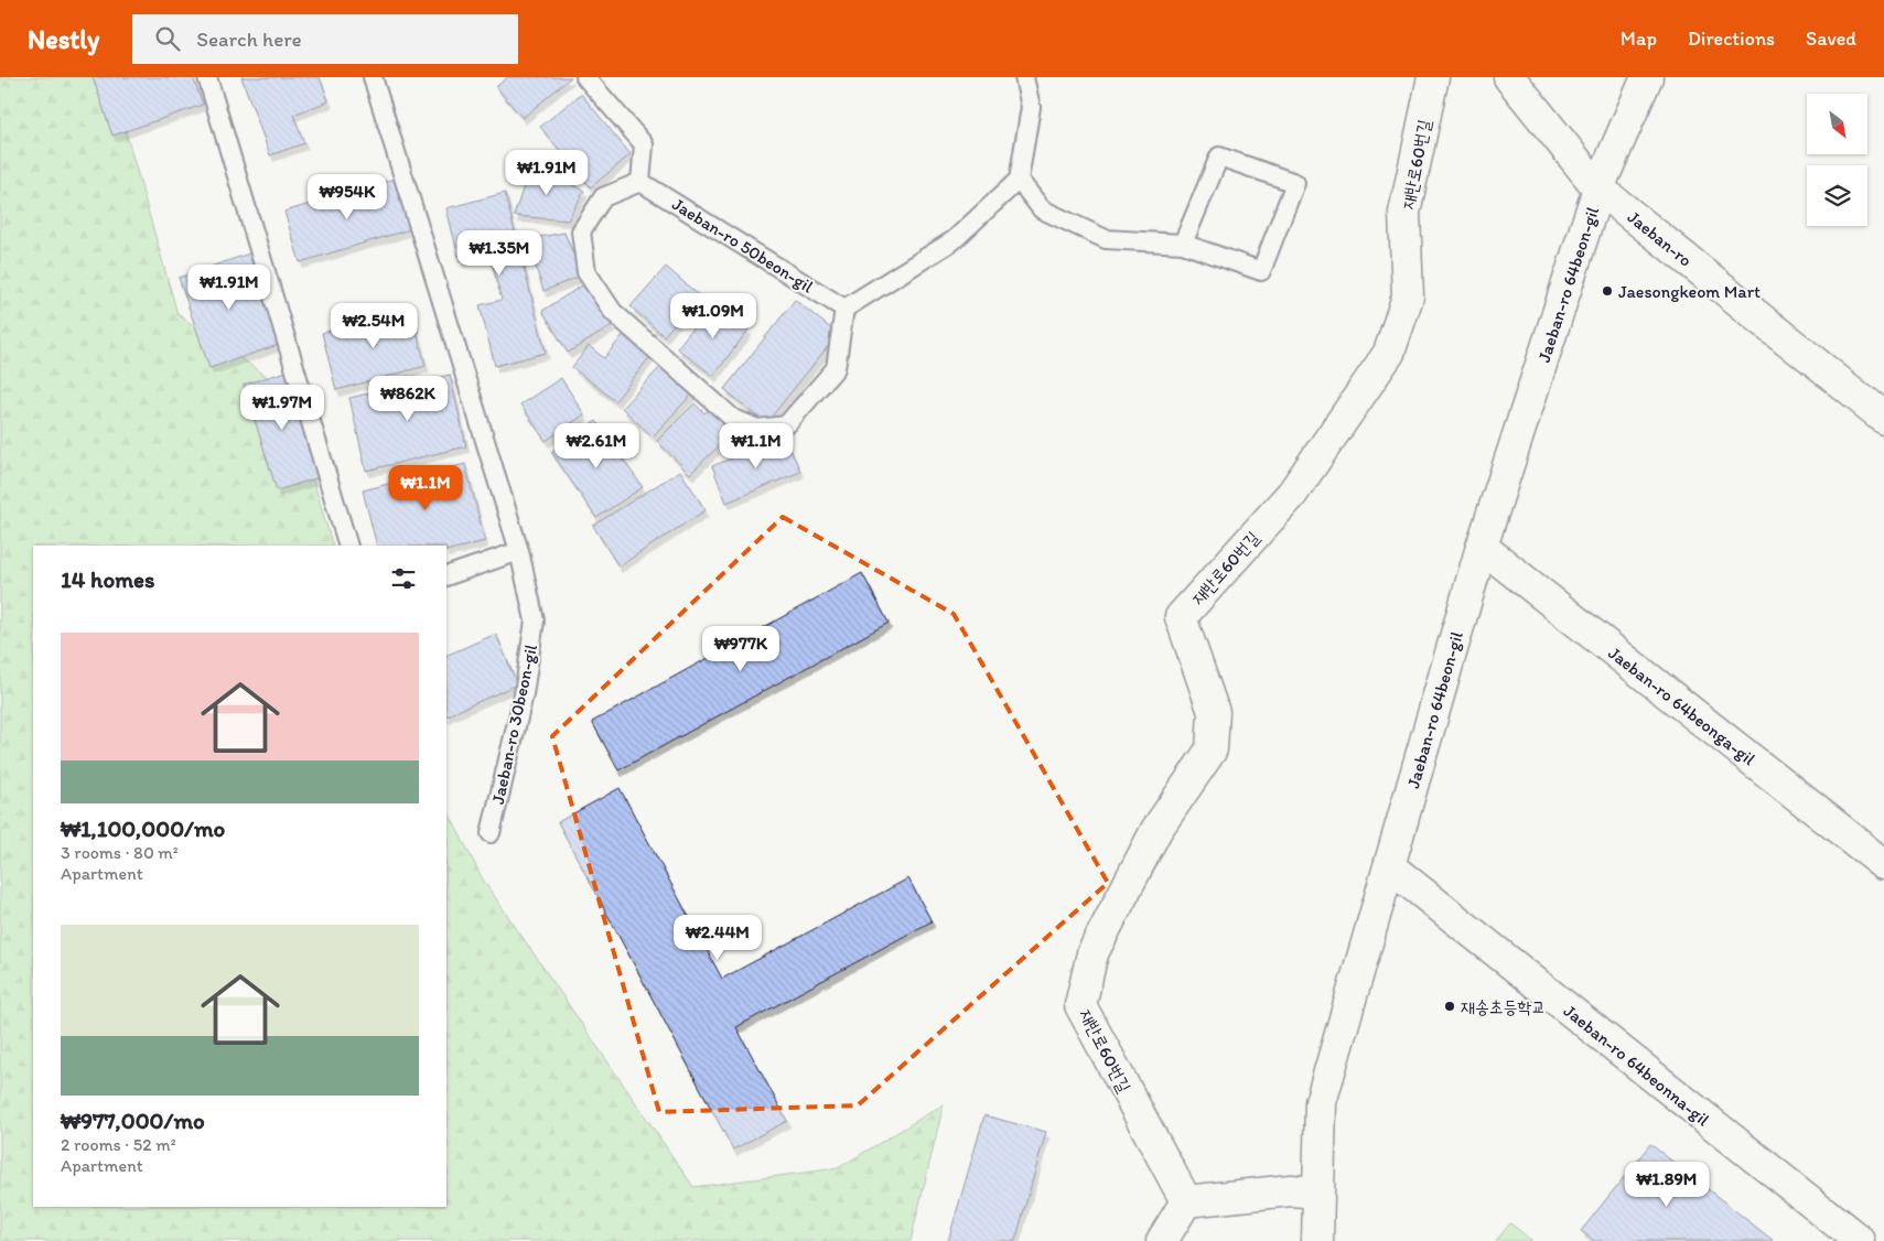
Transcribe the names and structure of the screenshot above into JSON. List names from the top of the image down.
{
  "streets": {
    "street": [
      "재반로60번길",
      "Jaeban-ro",
      "Jaeban-ro 64beon-gil",
      "Jaeban-ro 64beonga-gil",
      "Jaeban-ro 64beonna-gil"
    ],
    "lane": ["Jaeban-ro 50beon-gil", "Jaeban-ro 30beon-gil"]
  },
  "crossings": [
    ["Jaeban-ro", "Jaeban-ro 64beon-gil"],
    ["Jaeban-ro 64beon-gil", "Jaeban-ro 64beonga-gil"],
    ["Jaeban-ro 64beon-gil", "Jaeban-ro 64beonna-gil"]
  ],
  "places": ["Jaesongkeom Mart", "재송초등학교"],
  "north": "bottom right",
  "page": {
    "header": "Nestly",
    "search": "Search here",
    "nav": ["Map", "Directions", "Saved"],
    "price": [
      "₩1.91M",
      "₩954K",
      "₩1.35M",
      "₩1.91M",
      "₩1.09M",
      "₩2.54M",
      "₩862K",
      "₩1.97M",
      "₩2.61M",
      "₩1.1M",
      "₩1.1M",
      "₩977K",
      "₩2.44M",
      "₩1.89M"
    ],
    "heading": "14 homes",
    "list": [
      {
        "name": "₩1,100,000/mo",
        "note": "3 rooms · 80 m² · Apartment"
      },
      {
        "name": "₩977,000/mo",
        "note": "2 rooms · 52 m² · Apartment"
      }
    ]
  }
}
